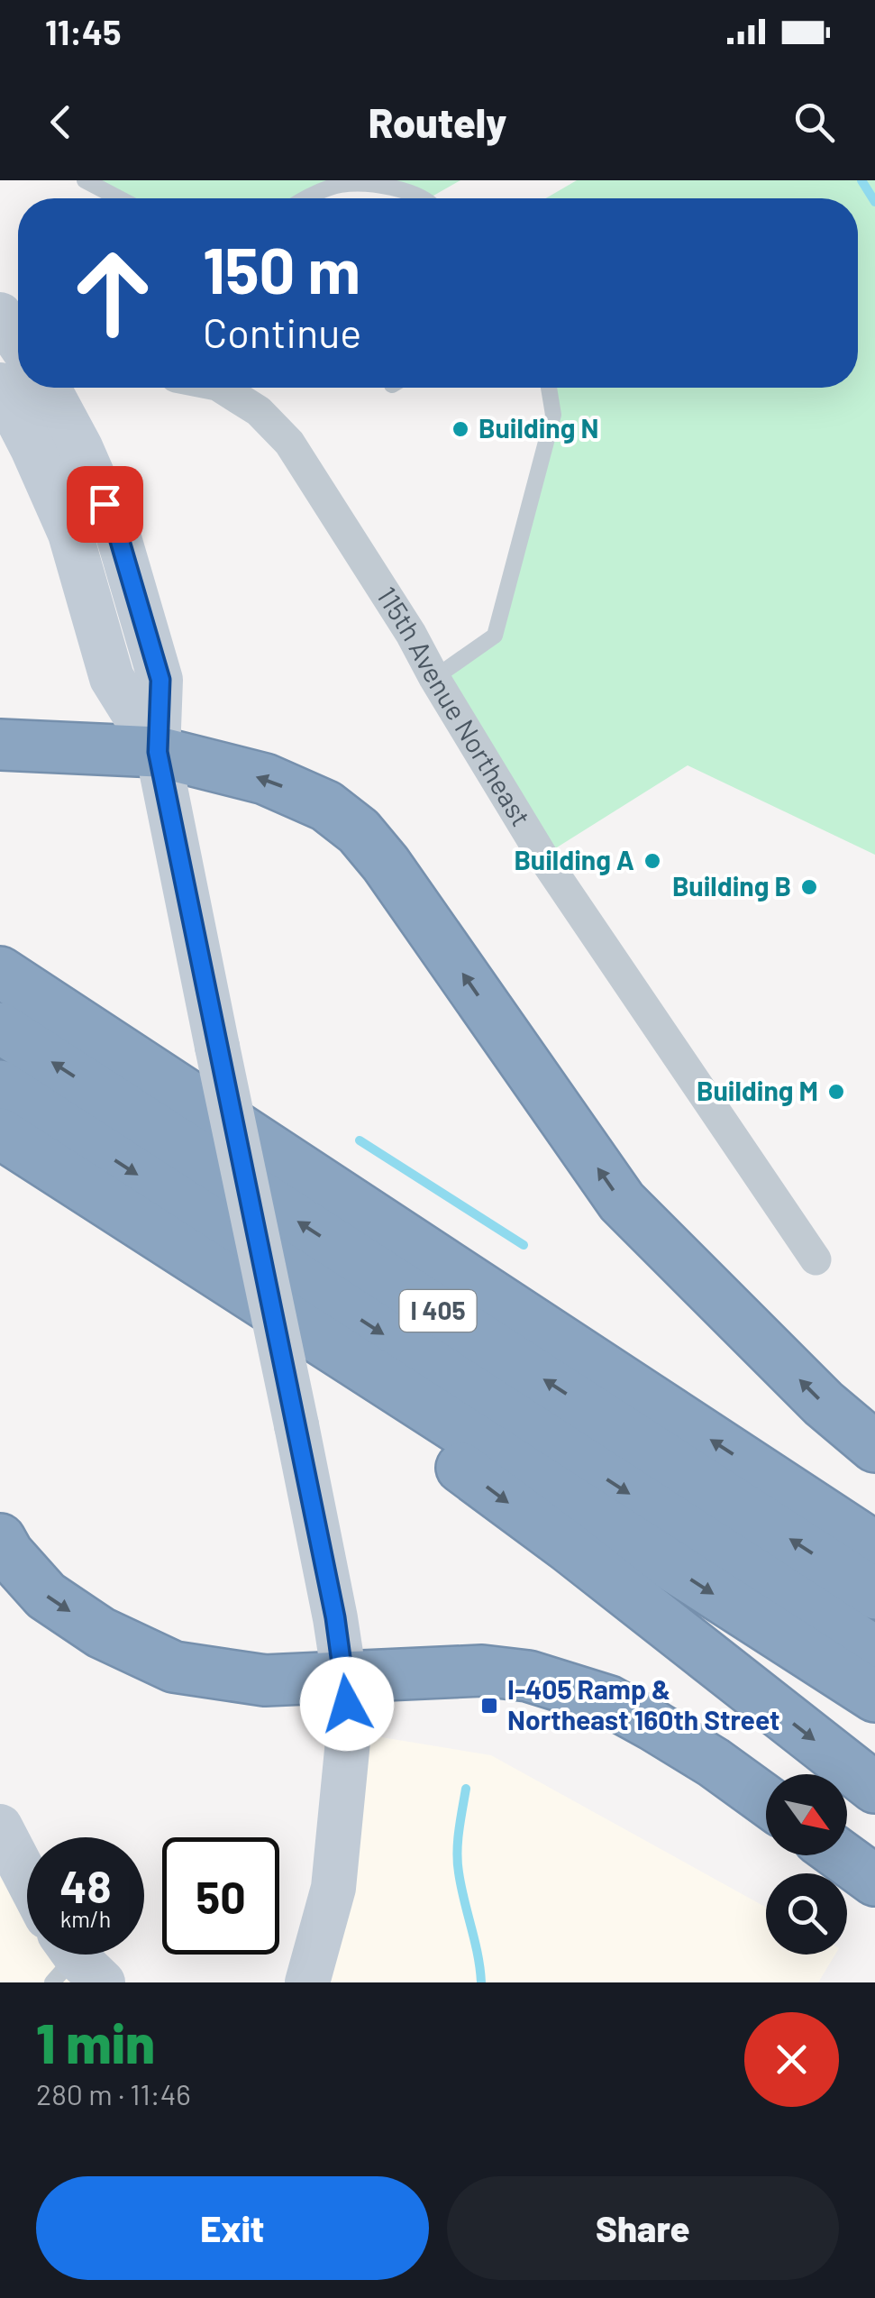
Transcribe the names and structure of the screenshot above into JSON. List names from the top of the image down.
{
  "streets": {
    "highway": ["I 405"],
    "street": ["115th Avenue Northeast"]
  },
  "places": {
    "other": [
      "Building N",
      "Building A",
      "Building B",
      "Building M"
    ],
    "transit": ["I-405 Ramp & Northeast 160th Street"]
  },
  "north": "bottom right",
  "page": {
    "status": "11:45",
    "header": "Routely",
    "turn": ["150 m", "Continue"],
    "speed": "48 km/h",
    "limit": "50",
    "heading": ["1 min", "280 m · 11:46"],
    "buttons": ["Exit", "Share"]
  }
}
